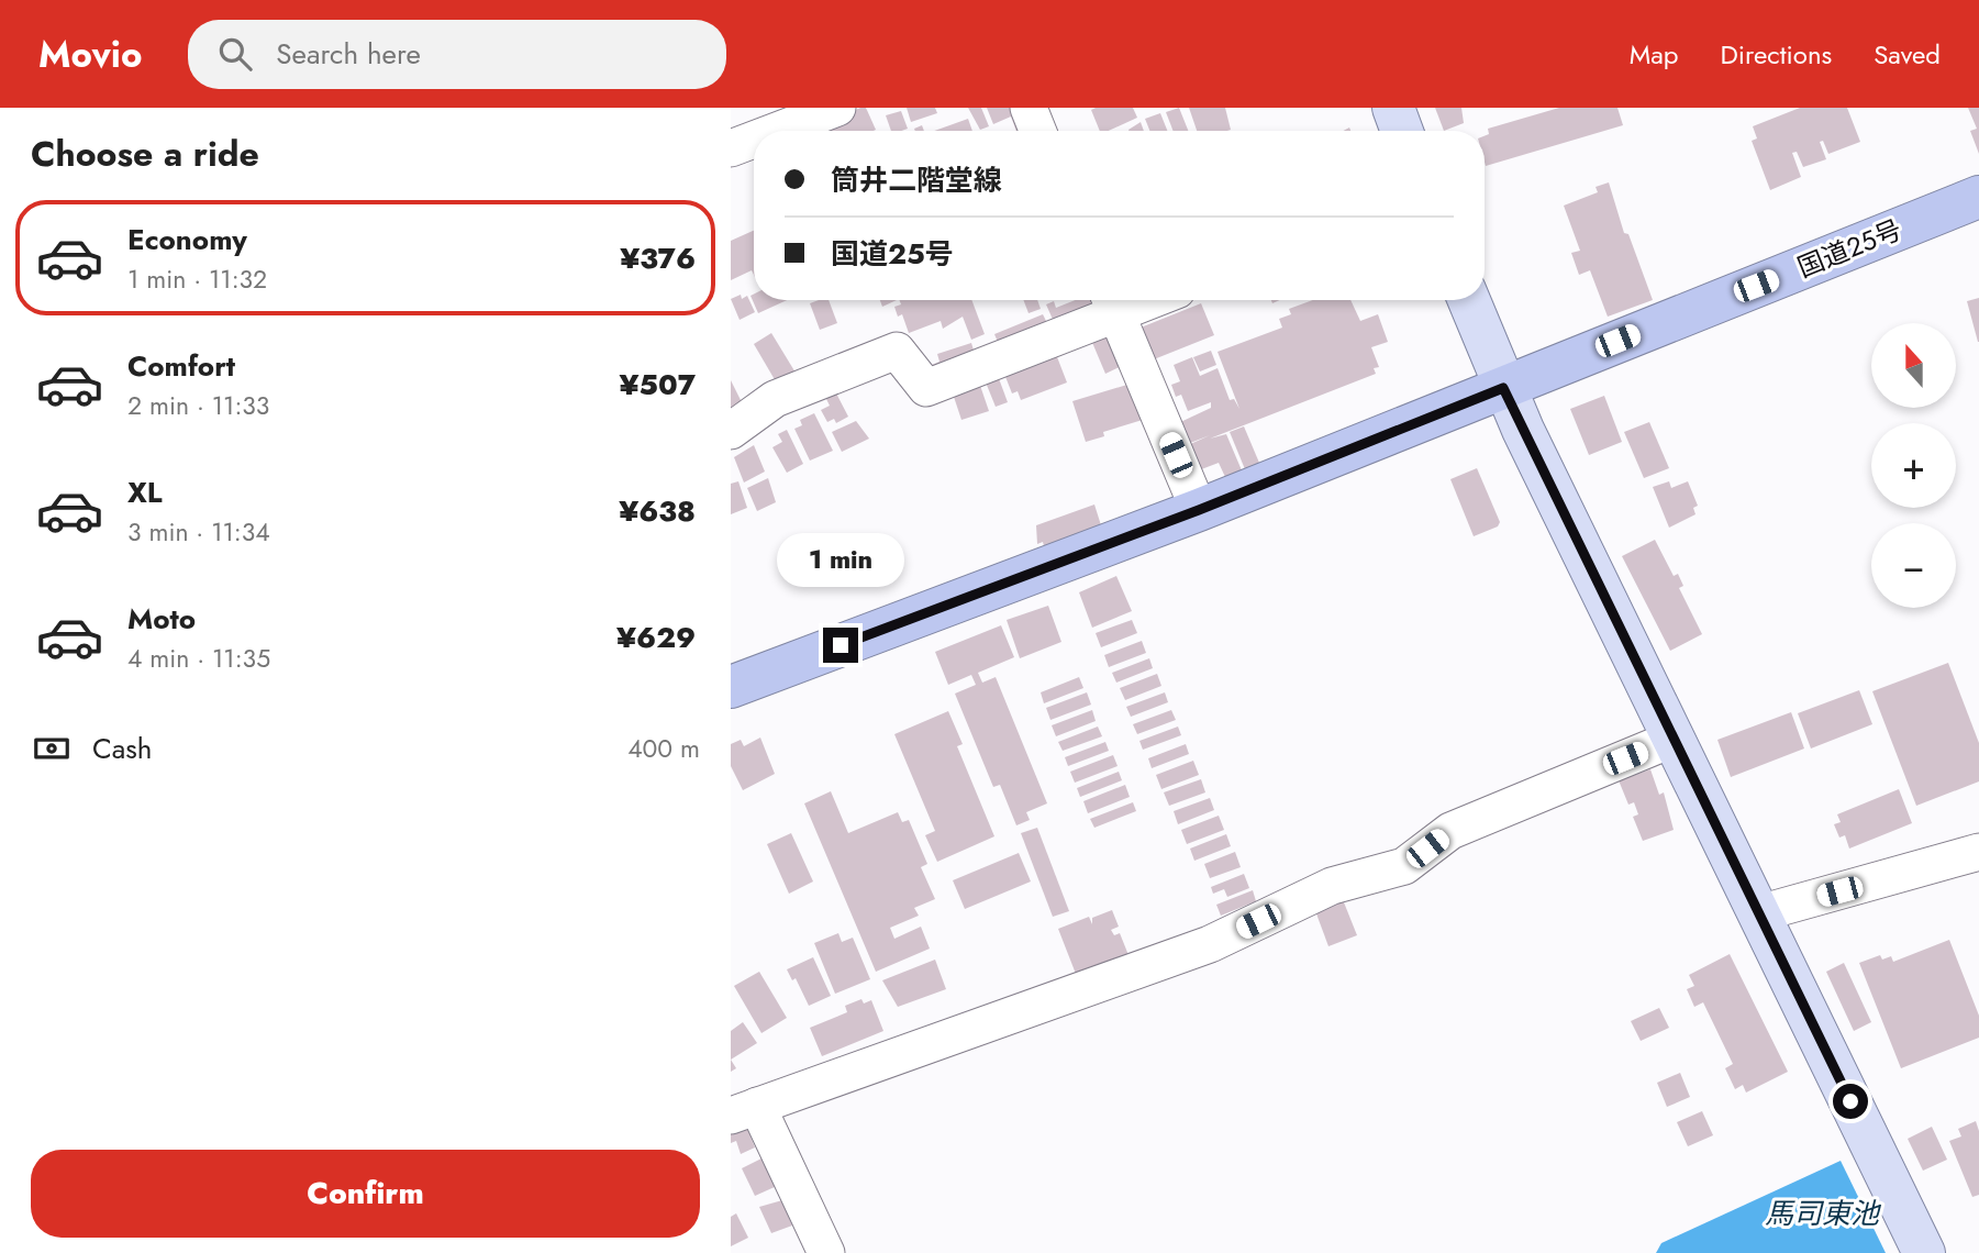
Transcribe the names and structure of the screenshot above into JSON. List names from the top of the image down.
{
  "streets": {
    "highway": ["国道25号"]
  },
  "water": ["馬司東池"],
  "north": "top",
  "page": {
    "header": "Movio",
    "search": "Search here",
    "nav": ["Map", "Directions", "Saved"],
    "heading": "Choose a ride",
    "banner": ["筒井二階堂線", "国道25号"],
    "list": [
      {
        "name": "Economy",
        "note": "1 min · 11:32",
        "value": "¥376"
      },
      {
        "name": "Comfort",
        "note": "2 min · 11:33",
        "value": "¥507"
      },
      {
        "name": "XL",
        "note": "3 min · 11:34",
        "value": "¥638"
      },
      {
        "name": "Moto",
        "note": "4 min · 11:35",
        "value": "¥629"
      }
    ],
    "map_buttons": ["+", "−"],
    "bubble": "1 min",
    "pay": ["Cash", "400 m"],
    "buttons": "Confirm"
  }
}
